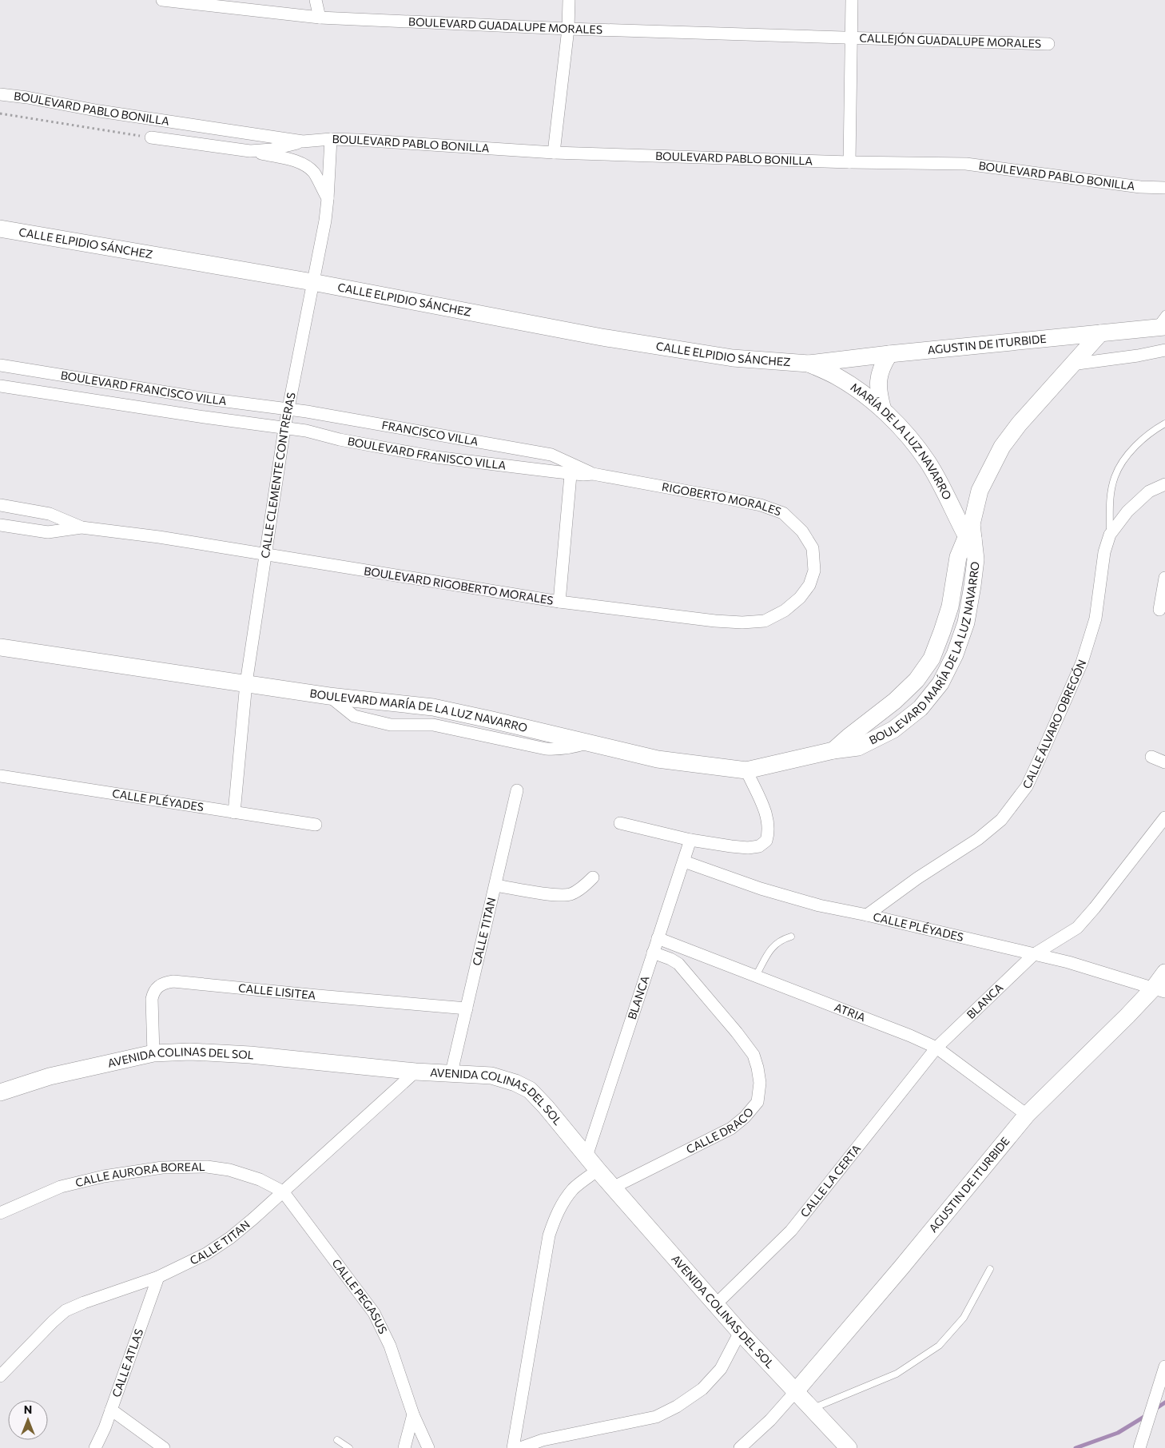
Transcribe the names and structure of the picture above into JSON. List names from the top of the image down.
{
  "streets": {
    "street": [
      "BOULEVARD GUADALUPE MORALES",
      "CALLEJÓN GUADALUPE MORALES",
      "BOULEVARD PABLO BONILLA",
      "CALLE ELPIDIO SÁNCHEZ",
      "AGUSTIN DE ITURBIDE",
      "BOULEVARD FRANCISCO VILLA",
      "FRANCISCO VILLA",
      "MARÍA DE LA LUZ NAVARRO",
      "BOULEVARD FRANISCO VILLA",
      "CALLE CLEMENTE CONTRERAS",
      "RIGOBERTO MORALES",
      "BOULEVARD RIGOBERTO MORALES",
      "BOULEVARD MARÍA DE LA LUZ NAVARRO",
      "CALLE ÁLVARO OBREGÓN",
      "CALLE PLÉYADES",
      "CALLE TITAN",
      "CALLE LISITEA",
      "BLANCA",
      "ATRIA",
      "AVENIDA COLINAS DEL SOL",
      "CALLE DRACO",
      "CALLE AURORA BOREAL",
      "CALLE LA CERTA",
      "CALLE PEGASUS",
      "CALLE ATLAS"
    ]
  },
  "crossings": [
    ["BOULEVARD GUADALUPE MORALES", "CALLEJÓN GUADALUPE MORALES"],
    ["BOULEVARD PABLO BONILLA", "CALLE CLEMENTE CONTRERAS"],
    ["CALLE ELPIDIO SÁNCHEZ", "AGUSTIN DE ITURBIDE"],
    ["CALLE ELPIDIO SÁNCHEZ", "MARÍA DE LA LUZ NAVARRO"],
    ["CALLE ELPIDIO SÁNCHEZ", "CALLE CLEMENTE CONTRERAS"],
    ["AGUSTIN DE ITURBIDE", "MARÍA DE LA LUZ NAVARRO"],
    ["AGUSTIN DE ITURBIDE", "BOULEVARD MARÍA DE LA LUZ NAVARRO"],
    ["AGUSTIN DE ITURBIDE", "CALLE PLÉYADES"],
    ["AGUSTIN DE ITURBIDE", "ATRIA"],
    ["AGUSTIN DE ITURBIDE", "AVENIDA COLINAS DEL SOL"],
    ["BOULEVARD FRANCISCO VILLA", "FRANCISCO VILLA"],
    ["BOULEVARD FRANCISCO VILLA", "BOULEVARD FRANISCO VILLA"],
    ["BOULEVARD FRANCISCO VILLA", "CALLE CLEMENTE CONTRERAS"],
    ["FRANCISCO VILLA", "BOULEVARD FRANISCO VILLA"],
    ["FRANCISCO VILLA", "CALLE CLEMENTE CONTRERAS"],
    ["FRANCISCO VILLA", "RIGOBERTO MORALES"],
    ["MARÍA DE LA LUZ NAVARRO", "BOULEVARD MARÍA DE LA LUZ NAVARRO"],
    ["BOULEVARD FRANISCO VILLA", "CALLE CLEMENTE CONTRERAS"],
    ["BOULEVARD FRANISCO VILLA", "RIGOBERTO MORALES"],
    ["CALLE CLEMENTE CONTRERAS", "BOULEVARD RIGOBERTO MORALES"],
    ["CALLE CLEMENTE CONTRERAS", "BOULEVARD MARÍA DE LA LUZ NAVARRO"],
    ["CALLE CLEMENTE CONTRERAS", "CALLE PLÉYADES"],
    ["RIGOBERTO MORALES", "BOULEVARD RIGOBERTO MORALES"],
    ["CALLE ÁLVARO OBREGÓN", "CALLE PLÉYADES"],
    ["CALLE PLÉYADES", "BLANCA"],
    ["CALLE TITAN", "CALLE LISITEA"],
    ["CALLE TITAN", "AVENIDA COLINAS DEL SOL"],
    ["CALLE TITAN", "CALLE AURORA BOREAL"],
    ["CALLE TITAN", "CALLE PEGASUS"],
    ["CALLE TITAN", "CALLE ATLAS"],
    ["CALLE LISITEA", "AVENIDA COLINAS DEL SOL"],
    ["BLANCA", "ATRIA"],
    ["BLANCA", "AVENIDA COLINAS DEL SOL"],
    ["BLANCA", "CALLE DRACO"],
    ["BLANCA", "CALLE LA CERTA"],
    ["ATRIA", "CALLE LA CERTA"],
    ["AVENIDA COLINAS DEL SOL", "CALLE DRACO"],
    ["AVENIDA COLINAS DEL SOL", "CALLE LA CERTA"],
    ["CALLE AURORA BOREAL", "CALLE PEGASUS"]
  ],
  "north": "top"
}
